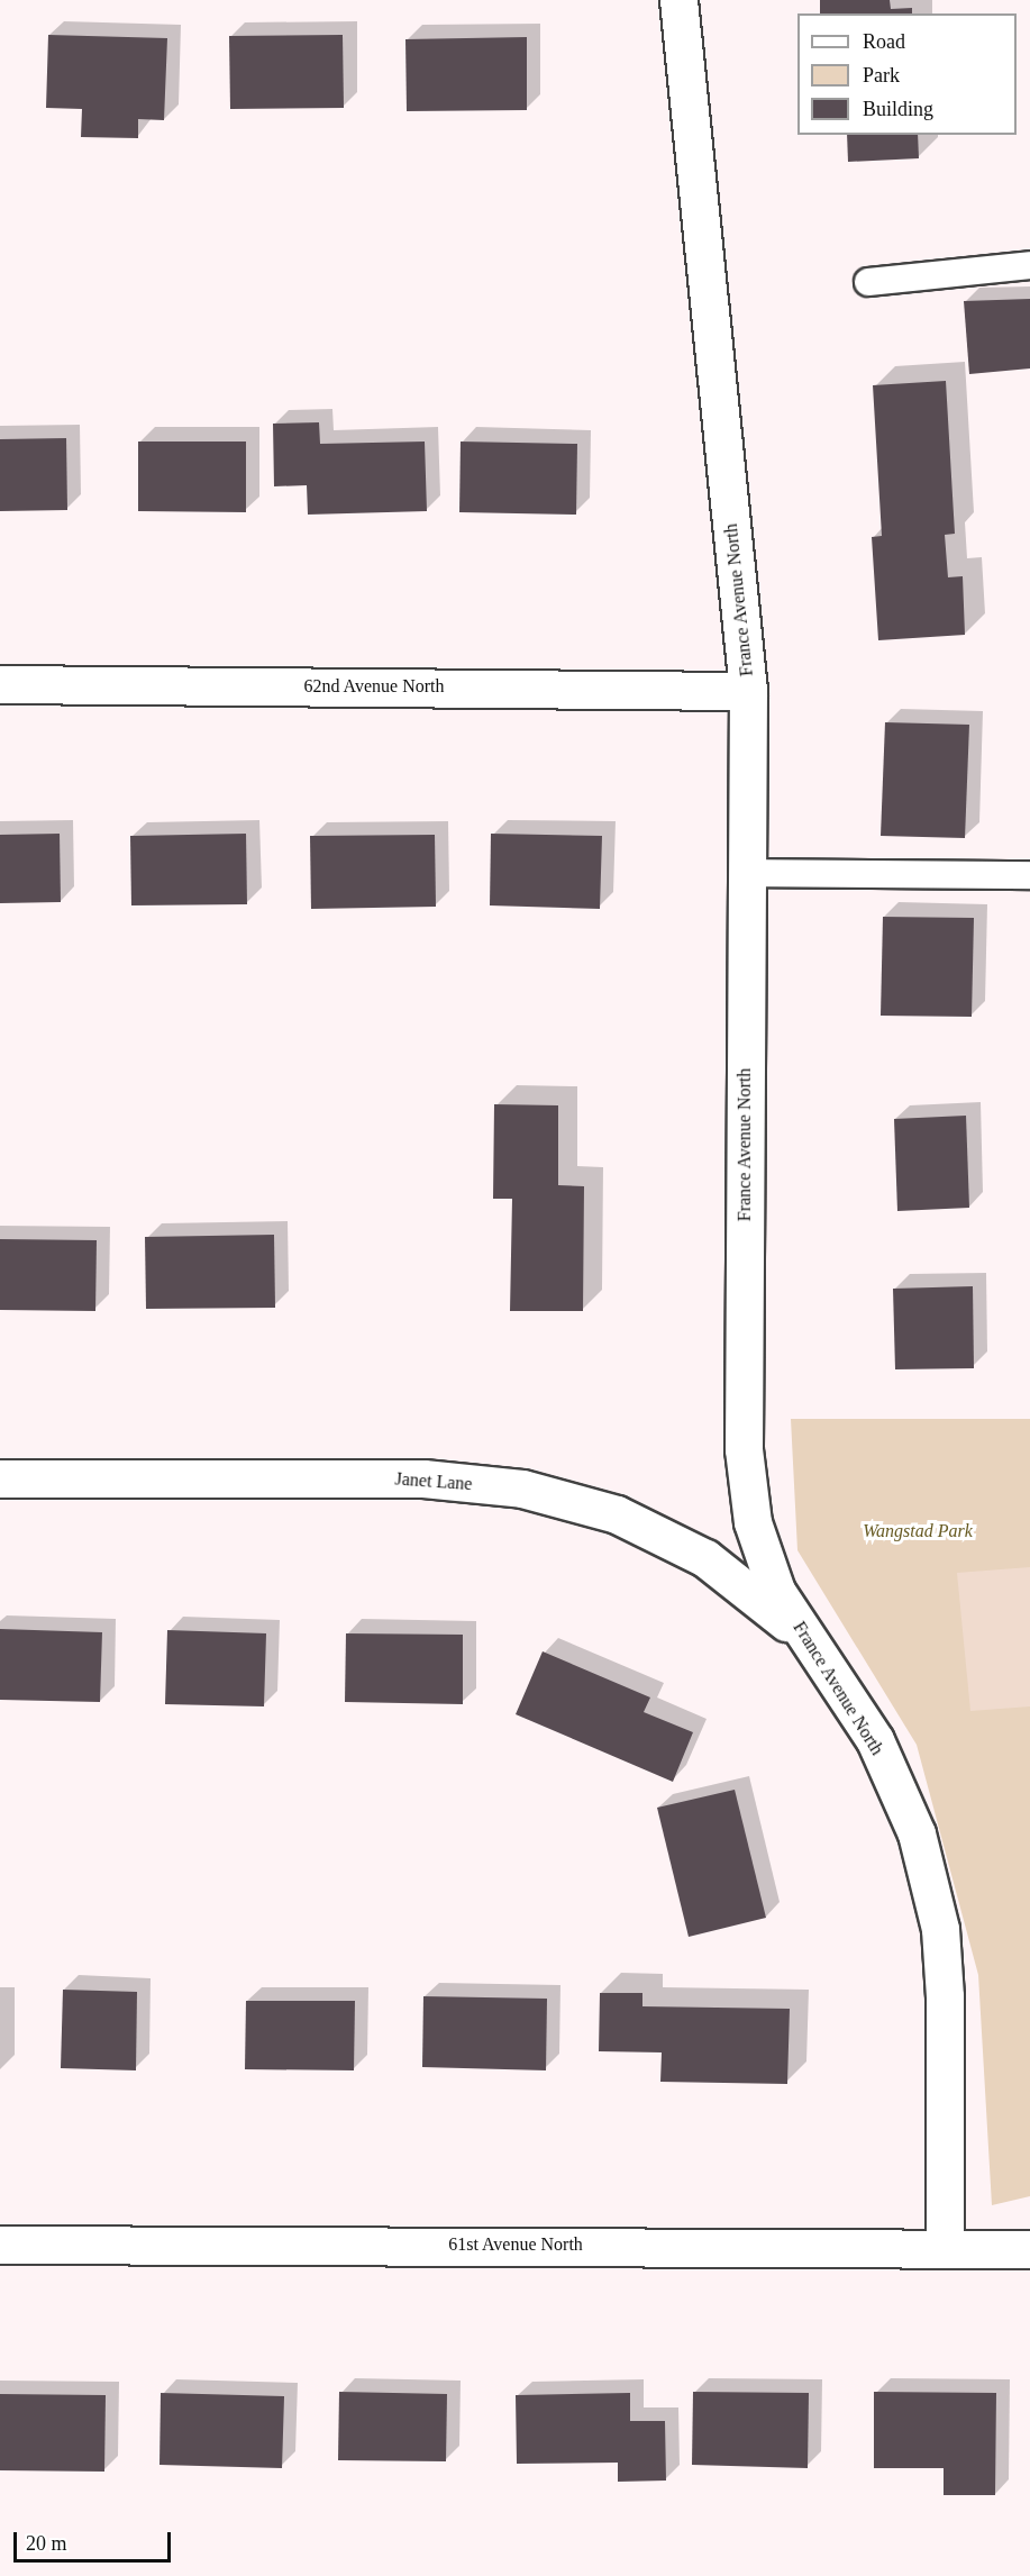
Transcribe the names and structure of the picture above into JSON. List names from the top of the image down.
{
  "streets": {
    "street": [
      "France Avenue North",
      "62nd Avenue North",
      "Janet Lane",
      "61st Avenue North"
    ]
  },
  "crossings": [
    ["France Avenue North", "62nd Avenue North"],
    ["France Avenue North", "Janet Lane"],
    ["France Avenue North", "61st Avenue North"]
  ],
  "parks": ["Wangstad Park"],
  "legend": ["Road", "Park", "Building"],
  "scale_bar": "20 m"
}
